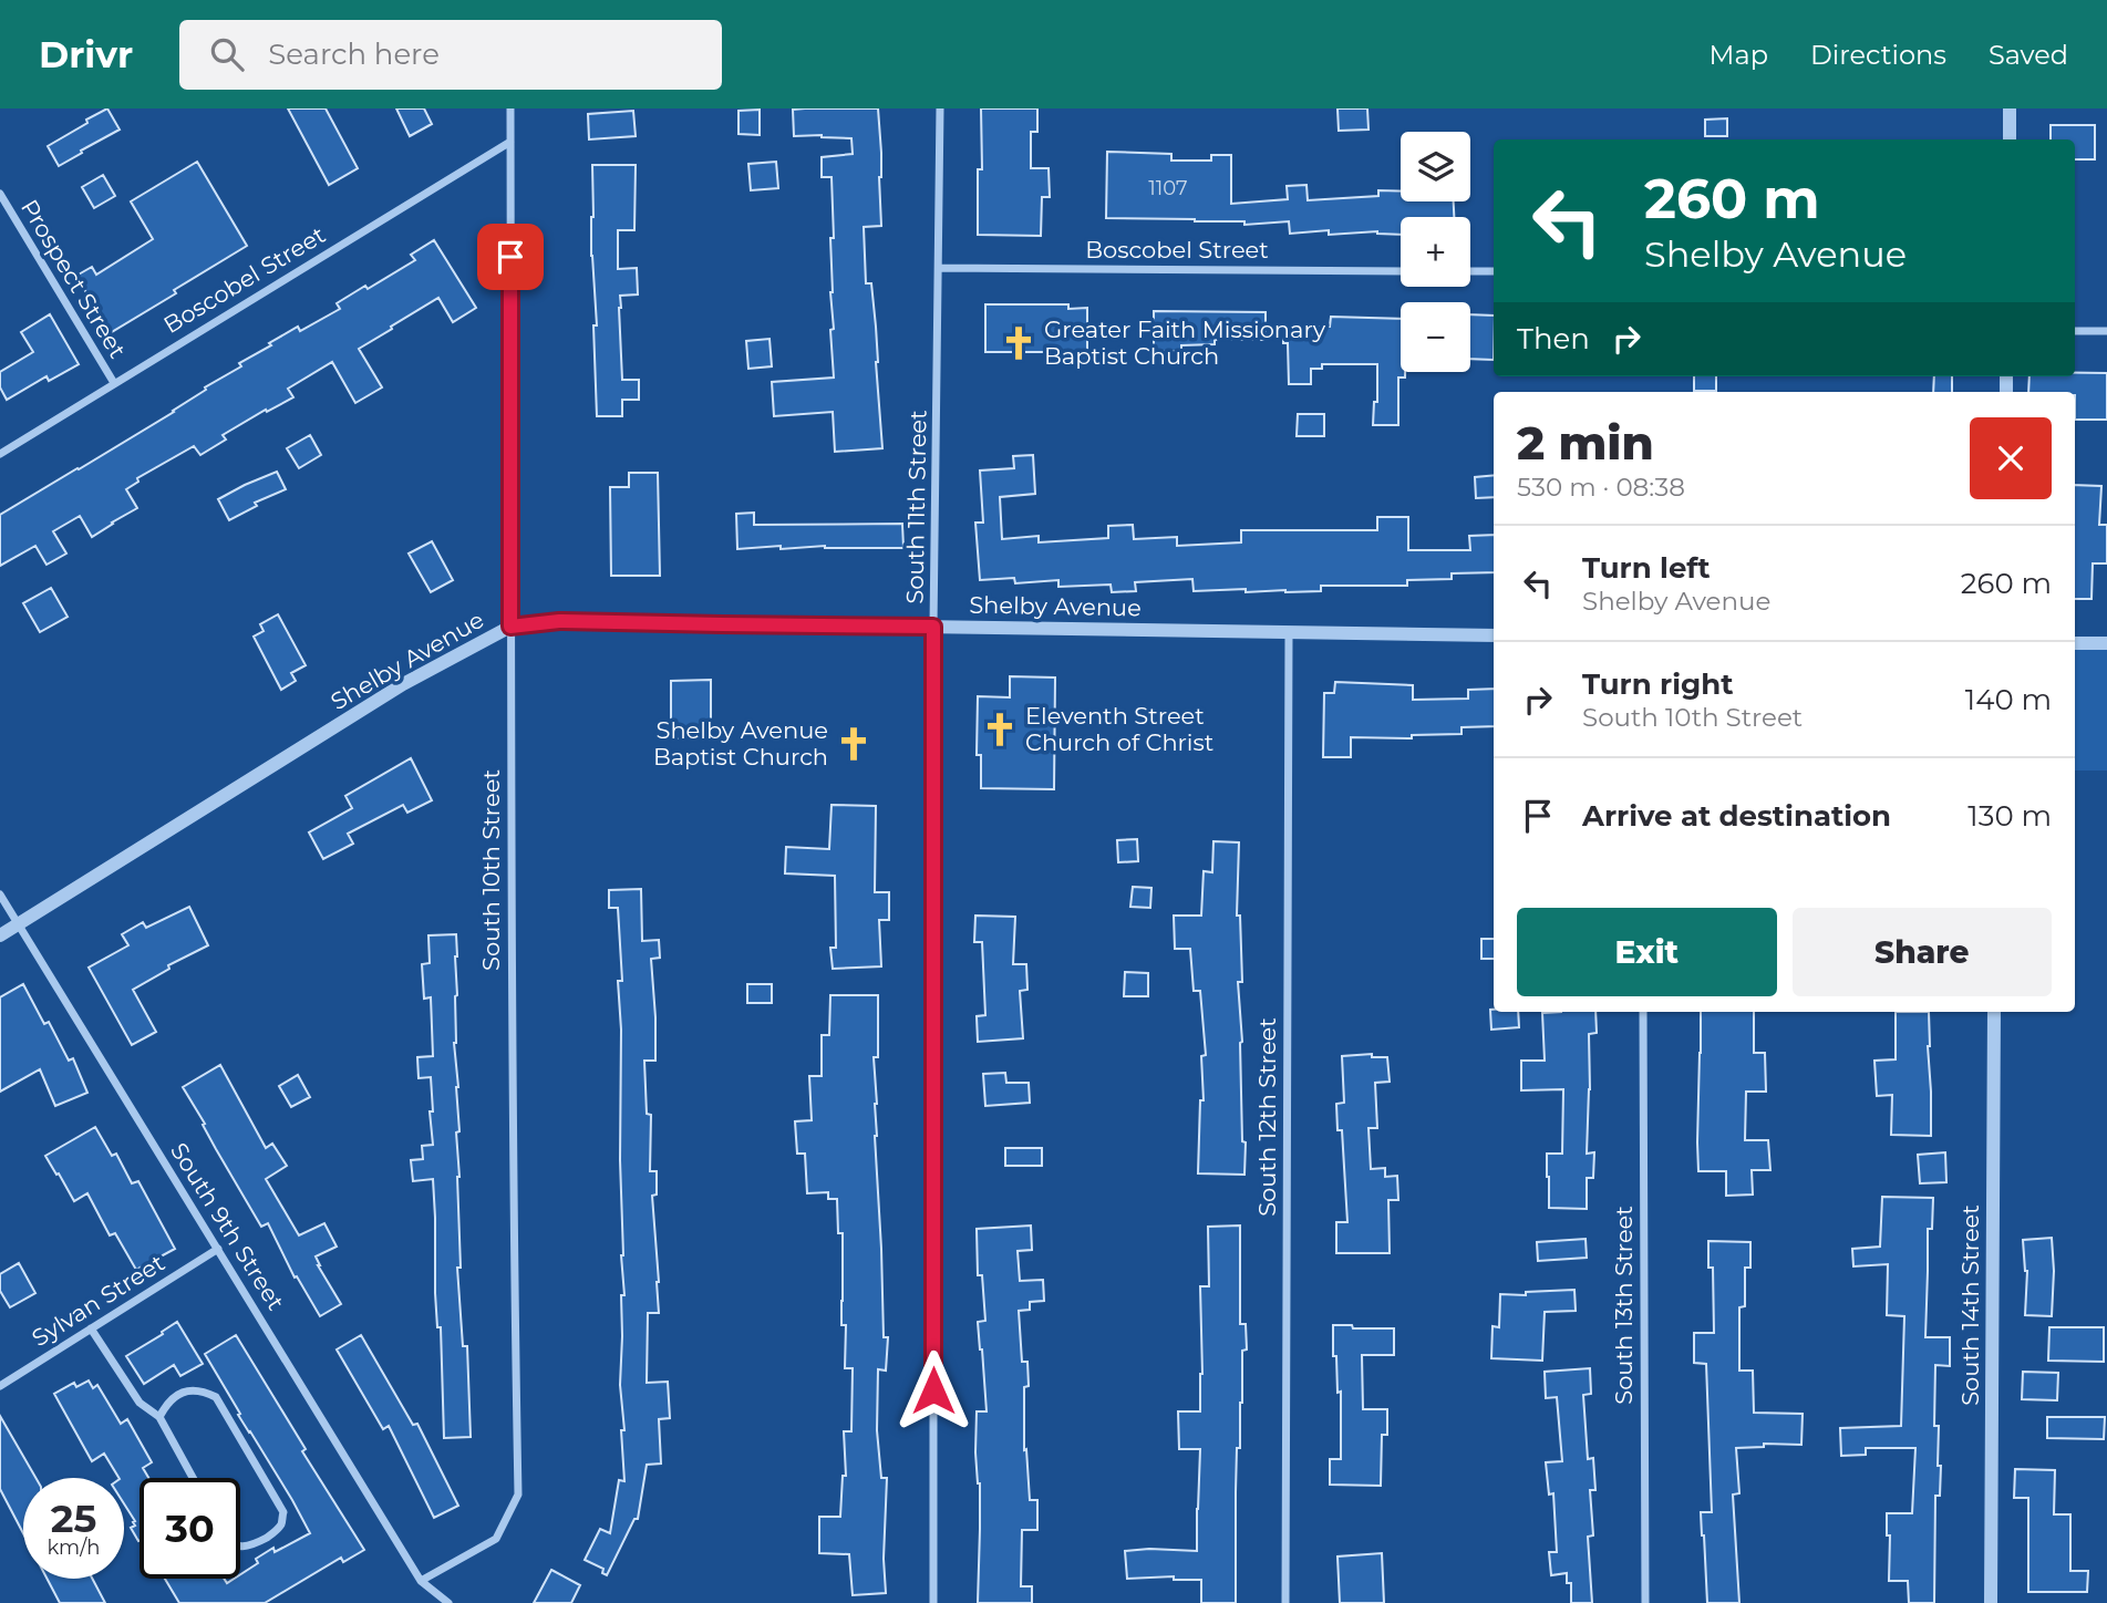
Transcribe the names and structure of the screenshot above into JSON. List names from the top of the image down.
{
  "streets": {
    "street": [
      "Boscobel Street",
      "Prospect Street",
      "South 11th Street",
      "Shelby Avenue",
      "South 10th Street",
      "South 12th Street",
      "South 9th Street",
      "Sylvan Street",
      "South 13th Street",
      "South 14th Street"
    ]
  },
  "crossings": [
    ["Boscobel Street", "Prospect Street"],
    ["Boscobel Street", "South 11th Street"],
    ["Boscobel Street", "South 10th Street"],
    ["South 11th Street", "Shelby Avenue"],
    ["Shelby Avenue", "South 10th Street"],
    ["Shelby Avenue", "South 12th Street"],
    ["Shelby Avenue", "South 9th Street"],
    ["South 10th Street", "South 9th Street"],
    ["South 9th Street", "Sylvan Street"]
  ],
  "places": {
    "church": ["Greater Faith Missionary Baptist Church", "Eleventh Street Church of Christ", "Shelby Avenue Baptist Church"]
  },
  "house_numbers": ["1107"],
  "page": {
    "header": "Drivr",
    "search": "Search here",
    "nav": ["Map", "Directions", "Saved"],
    "map_buttons": ["+", "−"],
    "turn": ["260 m", "Shelby Avenue"],
    "then": "Then",
    "heading": ["2 min", "530 m · 08:38"],
    "list": [
      {
        "name": "Turn left",
        "note": "Shelby Avenue",
        "value": "260 m"
      },
      {
        "name": "Turn right",
        "note": "South 10th Street",
        "value": "140 m"
      },
      {
        "name": "Arrive at destination",
        "value": "130 m"
      }
    ],
    "buttons": ["Exit", "Share"],
    "speed": "25 km/h",
    "limit": "30"
  }
}
